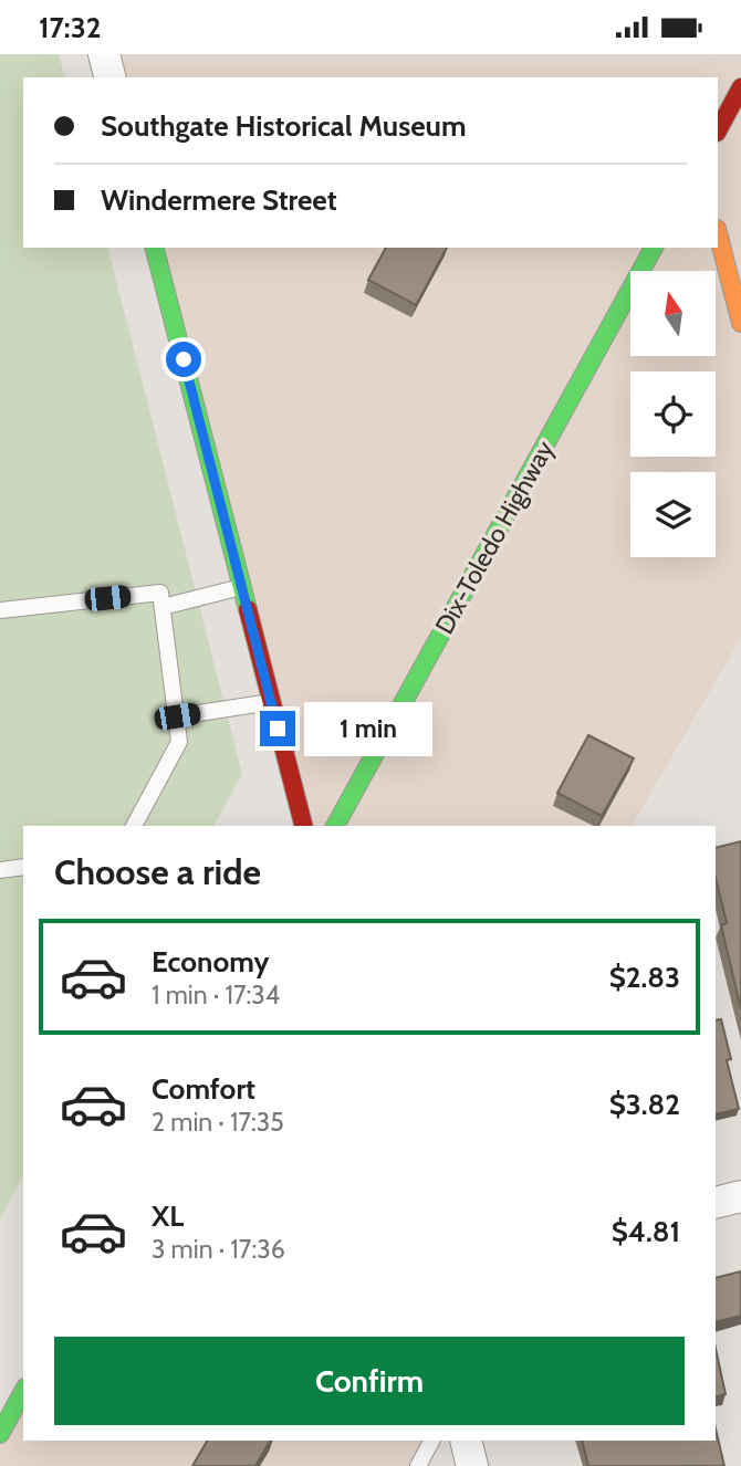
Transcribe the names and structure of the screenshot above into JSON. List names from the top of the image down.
{
  "streets": {
    "main road": ["Dix-Toledo Highway"]
  },
  "north": "top",
  "page": {
    "status": "17:32",
    "banner": ["Southgate Historical Museum", "Windermere Street"],
    "bubble": "1 min",
    "heading": "Choose a ride",
    "list": [
      {
        "name": "Economy",
        "note": "1 min · 17:34",
        "value": "$2.83"
      },
      {
        "name": "Comfort",
        "note": "2 min · 17:35",
        "value": "$3.82"
      },
      {
        "name": "XL",
        "note": "3 min · 17:36",
        "value": "$4.81"
      }
    ],
    "buttons": "Confirm"
  }
}
